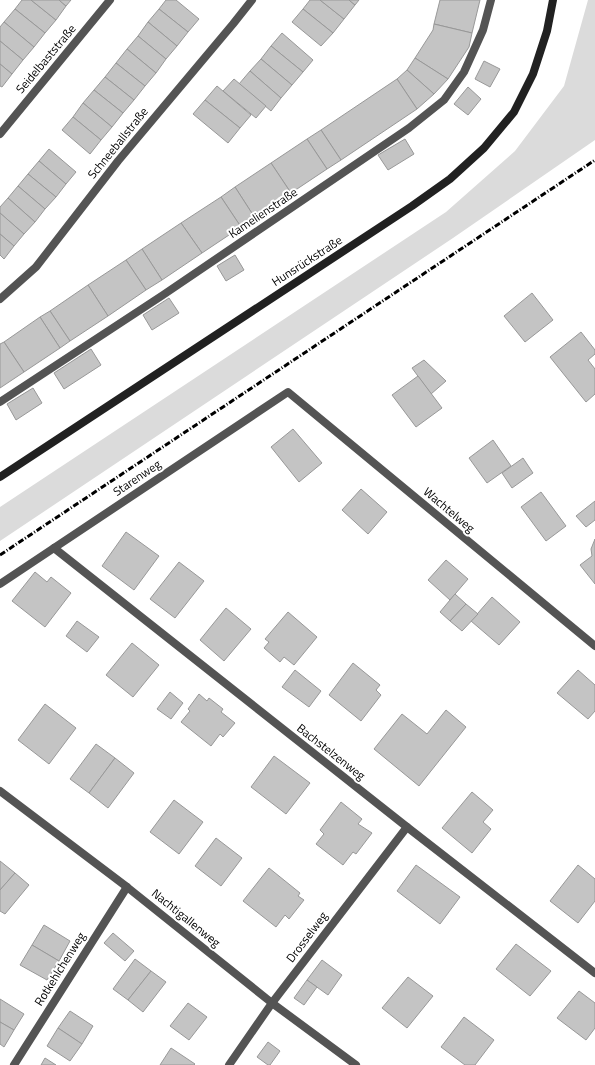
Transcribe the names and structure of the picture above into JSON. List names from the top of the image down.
{
  "streets": {
    "main road": ["Hunsrückstraße"],
    "street": [
      "Seidelbaststraße",
      "Schneeballstraße",
      "Kamelienstraße",
      "Starenweg",
      "Wachtelweg",
      "Bachstelzenweg",
      "Nachtigallenweg",
      "Drosselweg",
      "Rotkehlchenweg"
    ]
  },
  "crossings": [
    ["Starenweg", "Wachtelweg"],
    ["Starenweg", "Bachstelzenweg"],
    ["Bachstelzenweg", "Drosselweg"],
    ["Nachtigallenweg", "Drosselweg"],
    ["Nachtigallenweg", "Rotkehlchenweg"]
  ]
}
